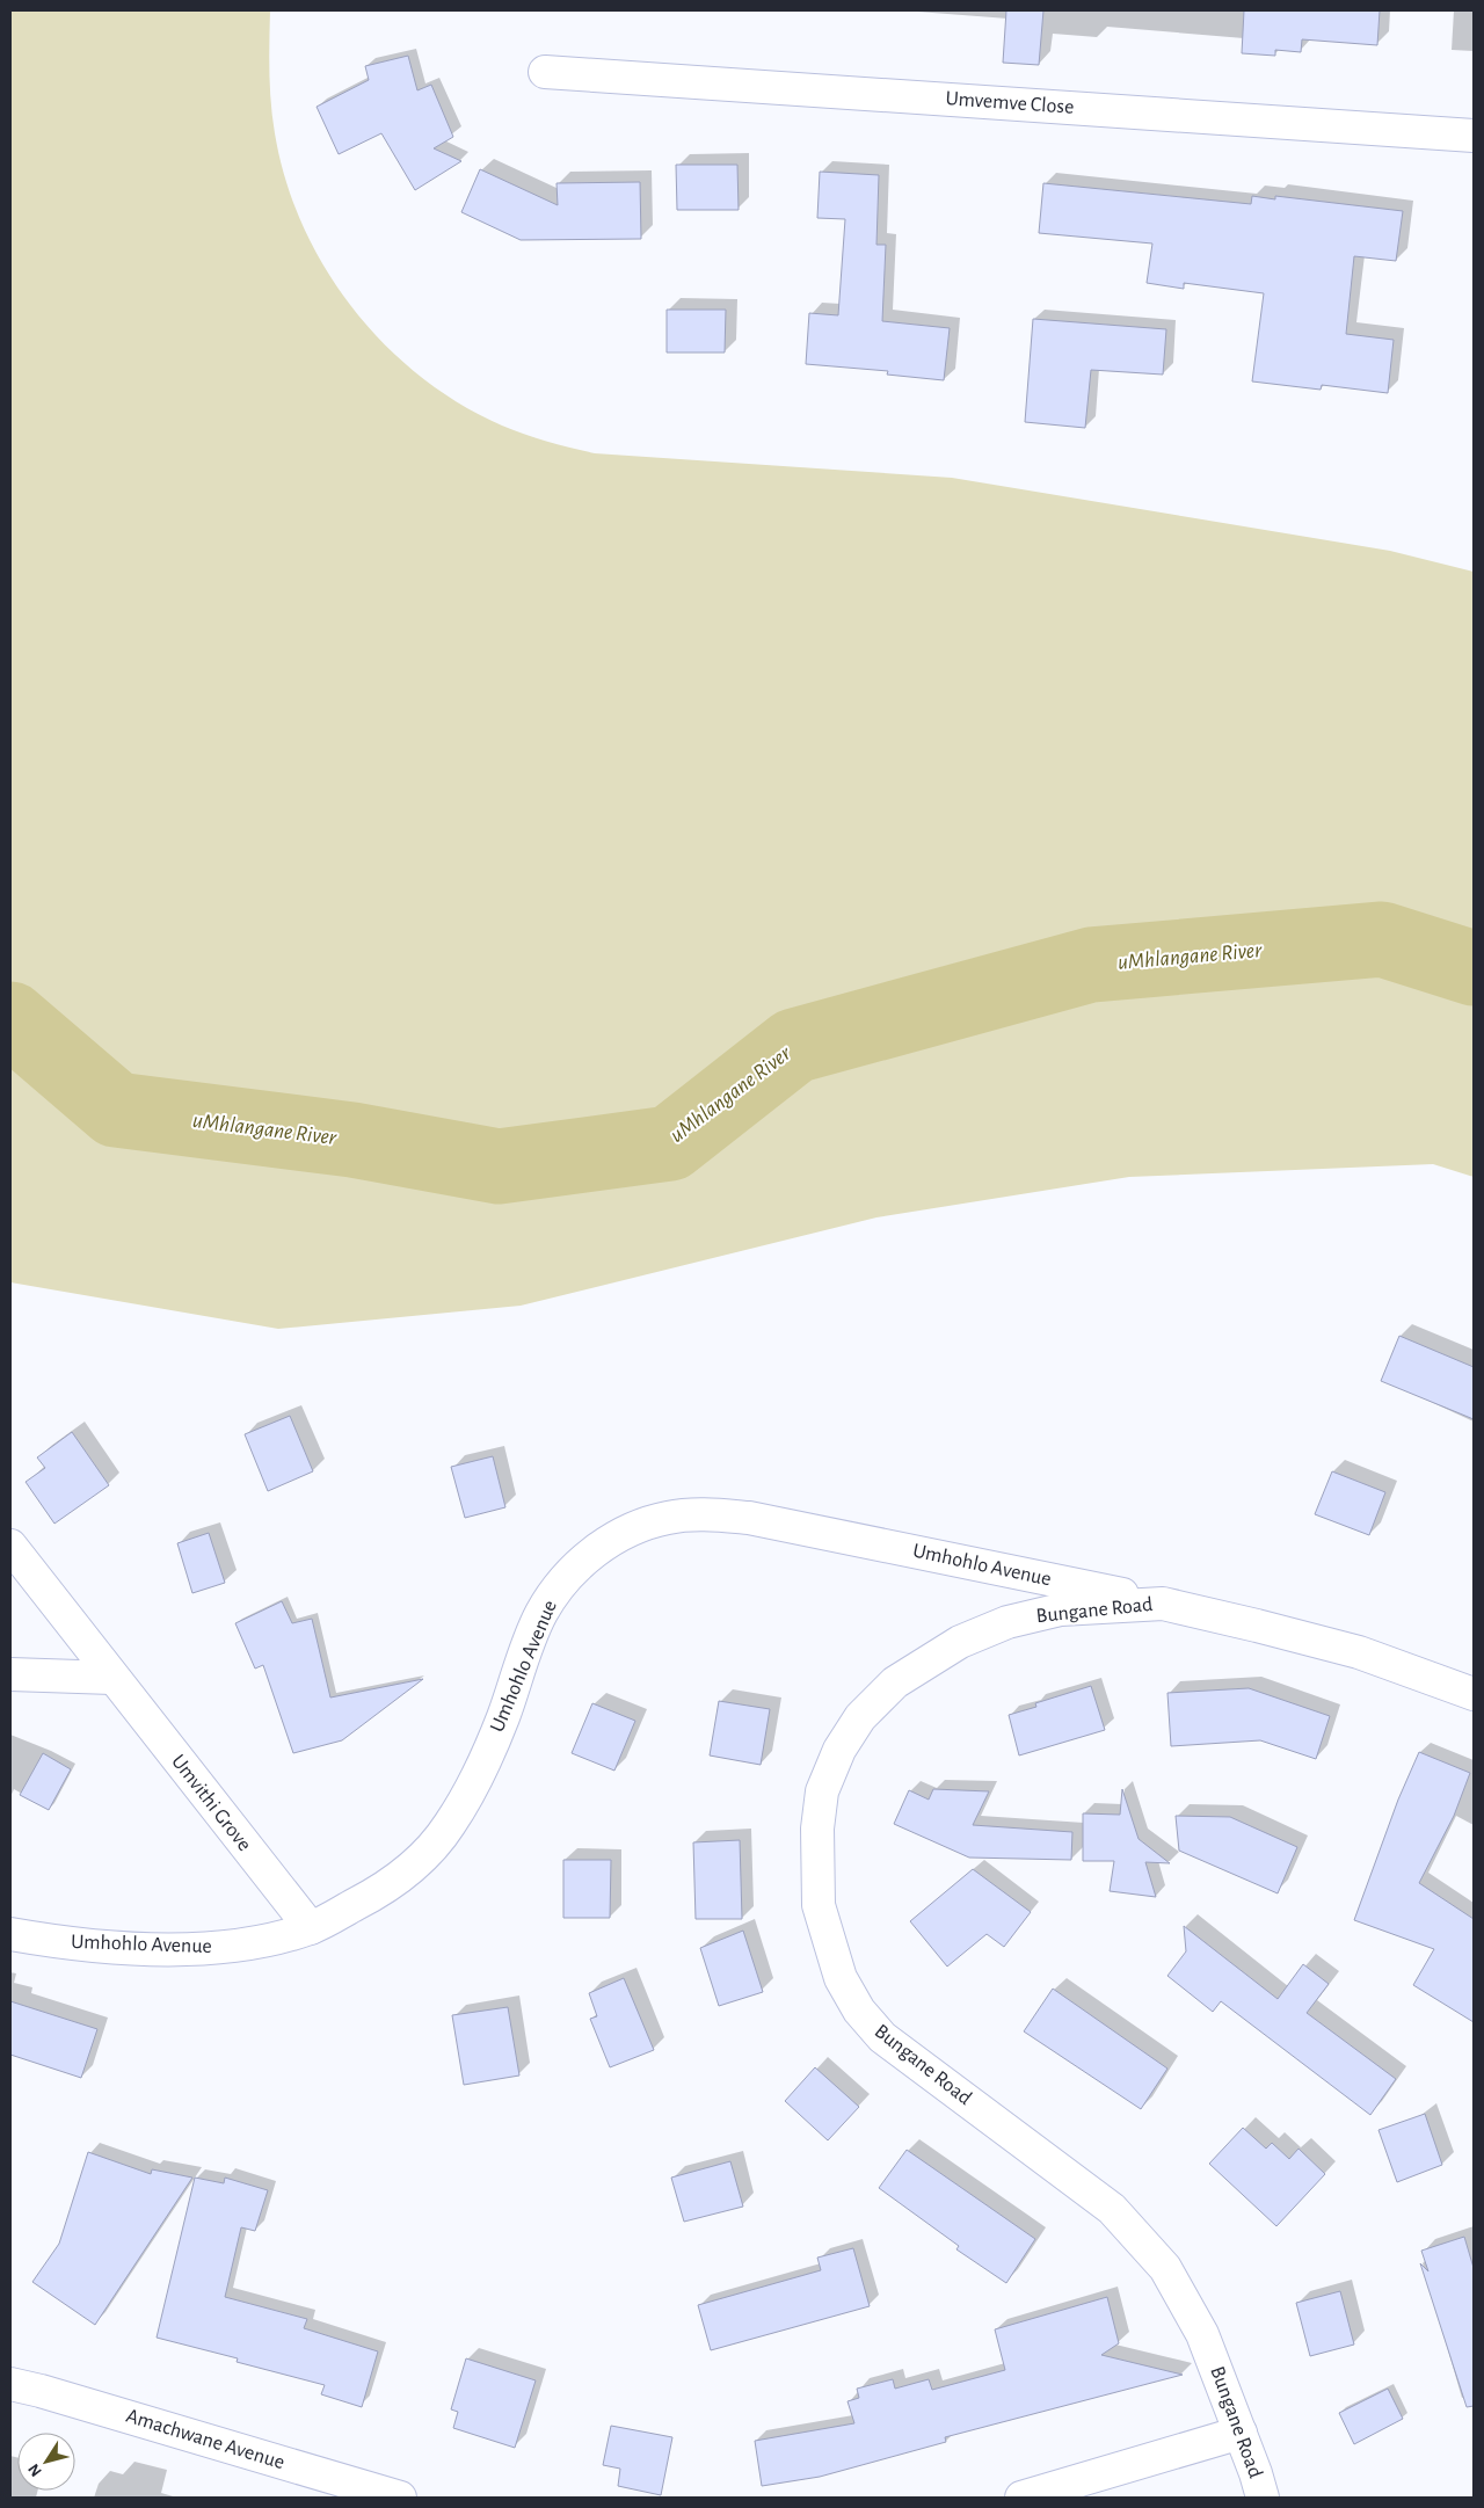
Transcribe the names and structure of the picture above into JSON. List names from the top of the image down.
{
  "streets": {
    "street": [
      "Umvemve Close",
      "Umhohlo Avenue",
      "Bungane Road",
      "Umvithi Grove",
      "Amachwane Avenue"
    ]
  },
  "crossings": [
    ["Umhohlo Avenue", "Bungane Road"],
    ["Umhohlo Avenue", "Umvithi Grove"]
  ],
  "water": ["uMhlangane River"],
  "north": "bottom left"
}
